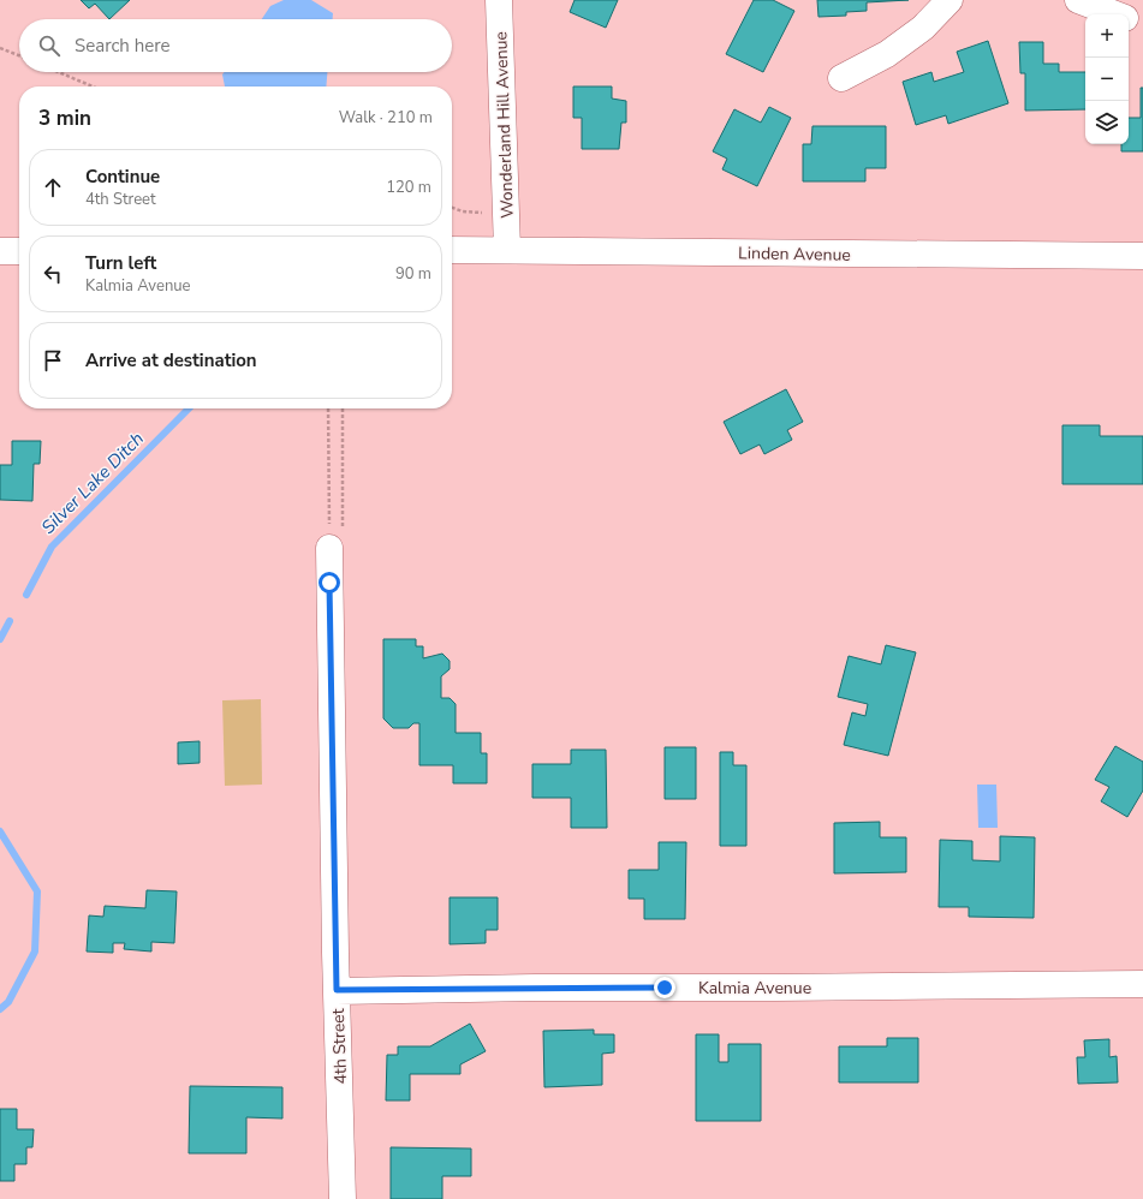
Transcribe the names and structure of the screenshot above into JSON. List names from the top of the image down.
{
  "streets": {
    "street": [
      "Wonderland Hill Avenue",
      "Linden Avenue",
      "Kalmia Avenue",
      "4th Street"
    ]
  },
  "crossings": [
    ["Wonderland Hill Avenue", "Linden Avenue"],
    ["Kalmia Avenue", "4th Street"]
  ],
  "water": ["Silver Lake Ditch"],
  "page": {
    "map_buttons": ["+", "−"],
    "search": "Search here",
    "heading": ["3 min", "Walk · 210 m"],
    "list": [
      ["Continue", "4th Street", "120 m"],
      ["Turn left", "Kalmia Avenue", "90 m"],
      "Arrive at destination"
    ]
  }
}
